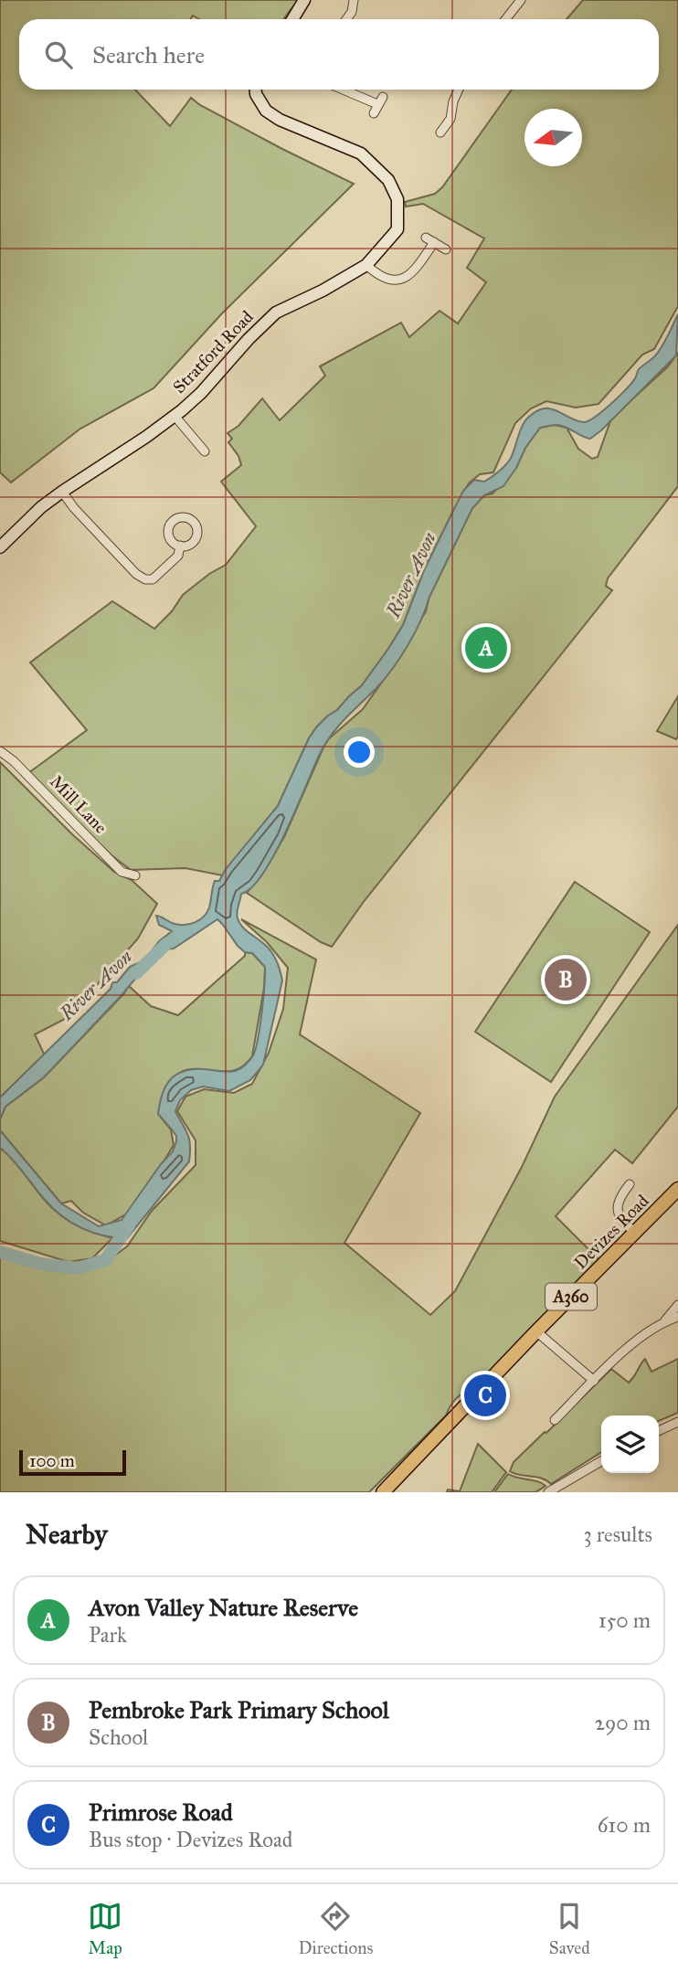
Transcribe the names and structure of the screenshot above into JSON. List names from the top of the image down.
{
  "streets": {
    "main road": ["Devizes Road", "A360"],
    "street": ["Stratford Road", "Mill Lane"]
  },
  "water": ["River Avon"],
  "scale_bar": "100 m",
  "north": "left",
  "page": {
    "search": "Search here",
    "pins": ["A", "B", "C"],
    "scale": "100 m",
    "heading": ["Nearby", "3 results"],
    "list": [
      {
        "mark": "A",
        "name": "Avon Valley Nature Reserve",
        "note": "Park",
        "value": "150 m"
      },
      {
        "mark": "B",
        "name": "Pembroke Park Primary School",
        "note": "School",
        "value": "290 m"
      },
      {
        "mark": "C",
        "name": "Primrose Road",
        "note": "Bus stop · Devizes Road",
        "value": "610 m"
      }
    ],
    "nav": ["Map", "Directions", "Saved"]
  }
}
